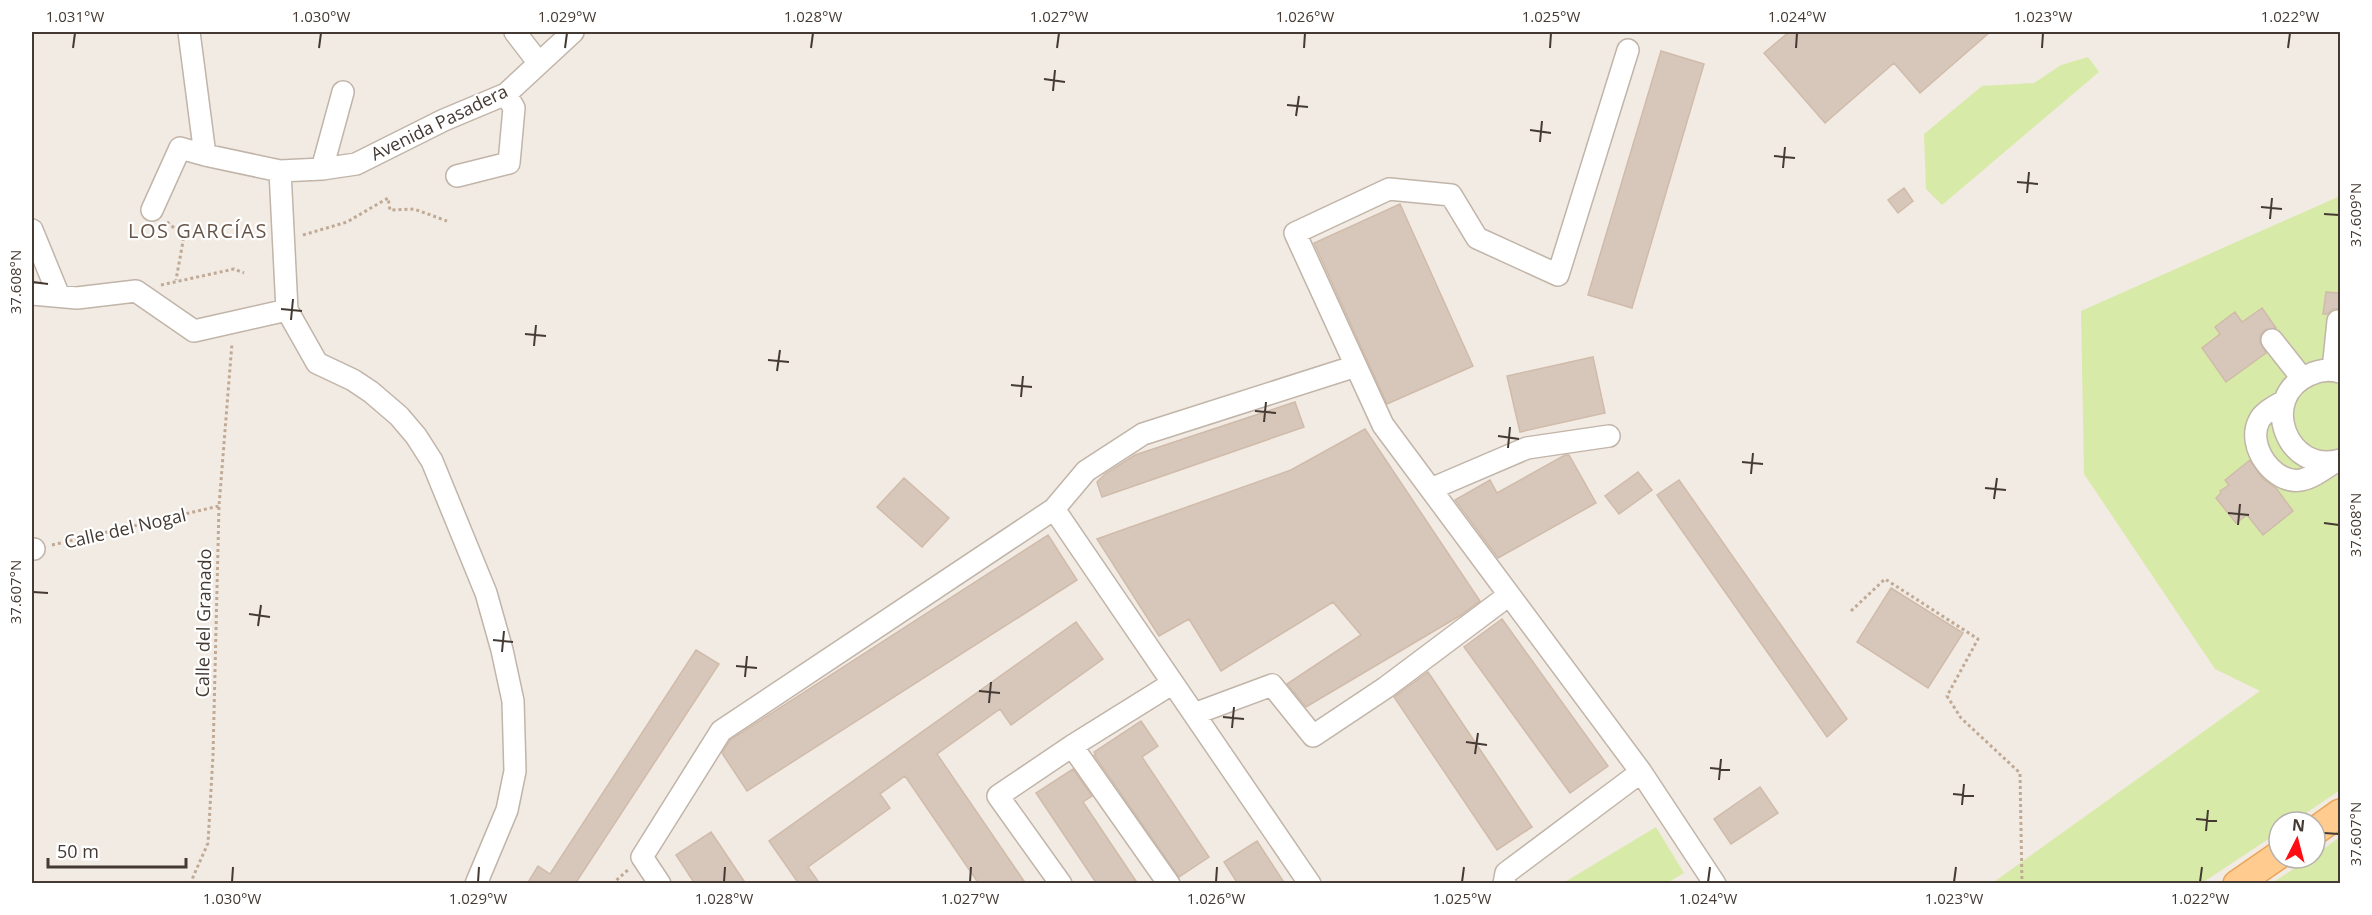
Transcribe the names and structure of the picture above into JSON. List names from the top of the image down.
{
  "streets": {
    "street": ["Avenida Pasadera"],
    "path": ["Calle del Nogal", "Calle del Granado"]
  },
  "crossings": [
    ["Calle del Nogal", "Calle del Granado"]
  ],
  "districts": ["LOS GARCÍAS"],
  "scale_bar": "50 m",
  "north": "top",
  "coordinates": [
    "1.031°W",
    "1.030°W",
    "1.029°W",
    "1.028°W",
    "1.027°W",
    "1.026°W",
    "1.025°W",
    "1.024°W",
    "1.023°W",
    "1.022°W",
    "37.609°N",
    "37.608°N",
    "37.607°N"
  ]
}
